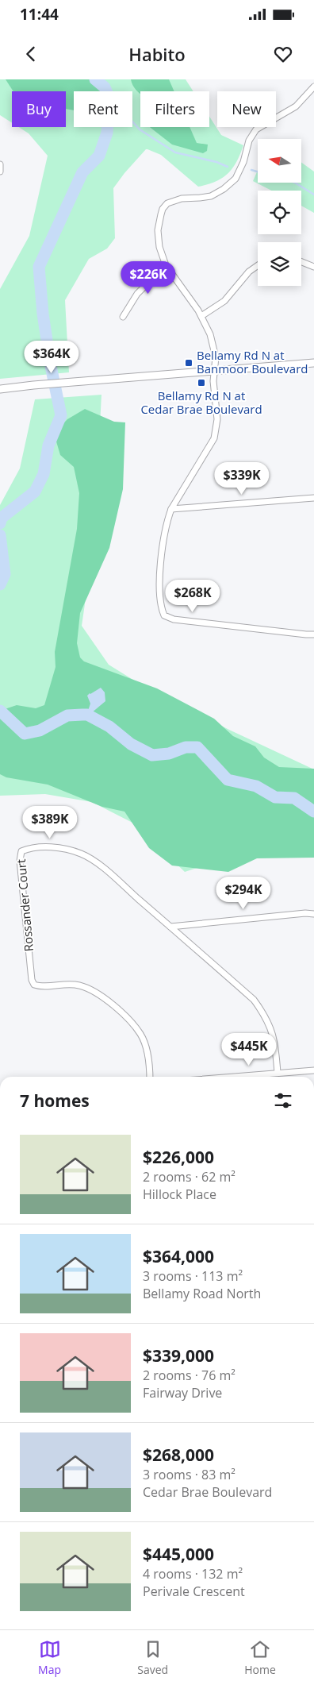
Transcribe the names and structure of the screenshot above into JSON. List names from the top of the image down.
{
  "streets": {
    "street": ["Rossander Court"]
  },
  "places": {
    "transit": ["Bellamy Rd N at Banmoor Boulevard", "Bellamy Rd N at Cedar Brae Boulevard"]
  },
  "north": "left",
  "page": {
    "status": "11:44",
    "header": "Habito",
    "chip": [
      "Buy",
      "Rent",
      "Filters",
      "New"
    ],
    "price": [
      "$226K",
      "$364K",
      "$339K",
      "$268K",
      "$389K",
      "$294K",
      "$445K"
    ],
    "heading": "7 homes",
    "list": [
      {
        "name": "$226,000",
        "note": "2 rooms · 62 m² · Hillock Place"
      },
      {
        "name": "$364,000",
        "note": "3 rooms · 113 m² · Bellamy Road North"
      },
      {
        "name": "$339,000",
        "note": "2 rooms · 76 m² · Fairway Drive"
      },
      {
        "name": "$268,000",
        "note": "3 rooms · 83 m² · Cedar Brae Boulevard"
      },
      {
        "name": "$445,000",
        "note": "4 rooms · 132 m² · Perivale Crescent"
      }
    ],
    "tabs": ["Map", "Saved", "Home"]
  }
}
